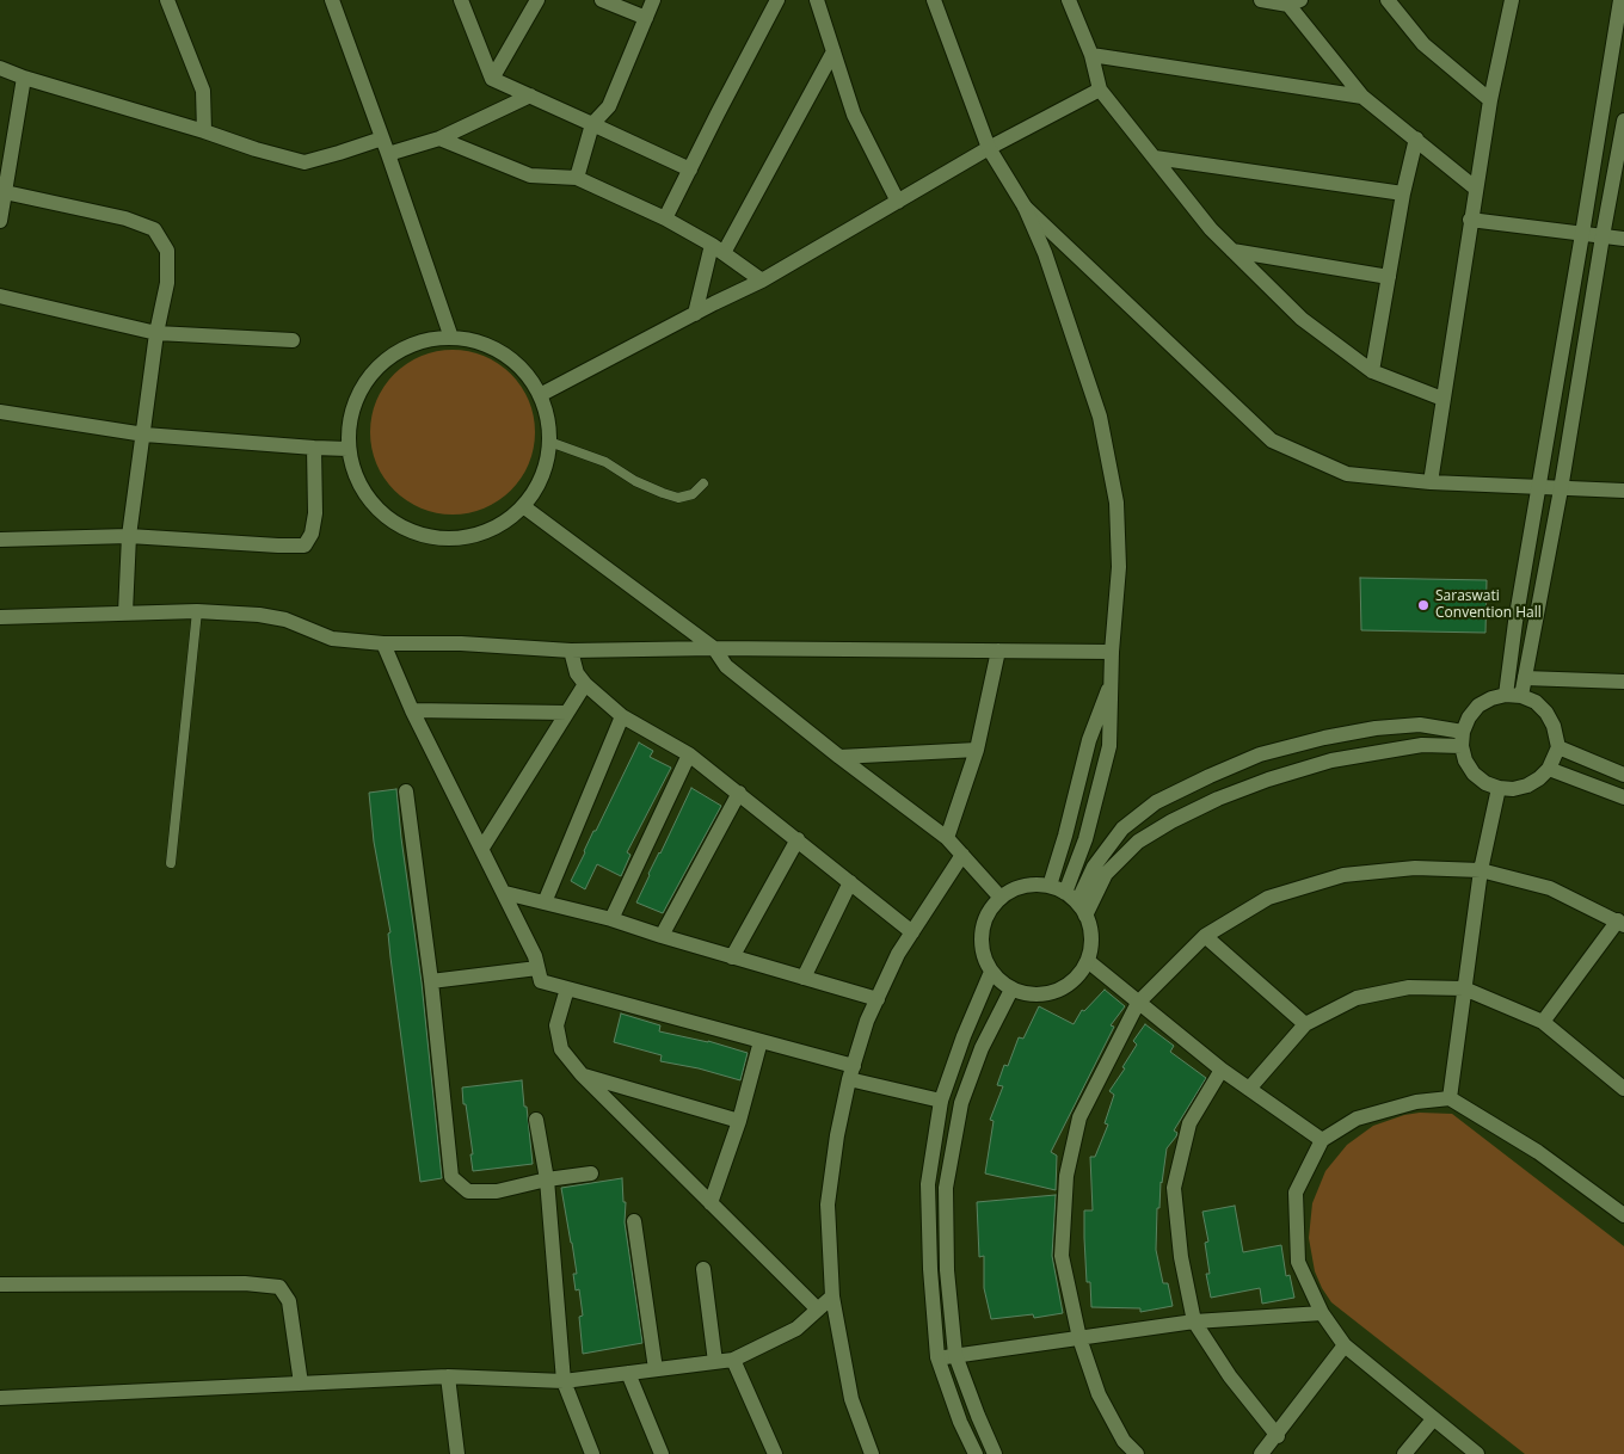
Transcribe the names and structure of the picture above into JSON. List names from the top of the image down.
{
  "places": ["Saraswati Convention Hall"]
}
